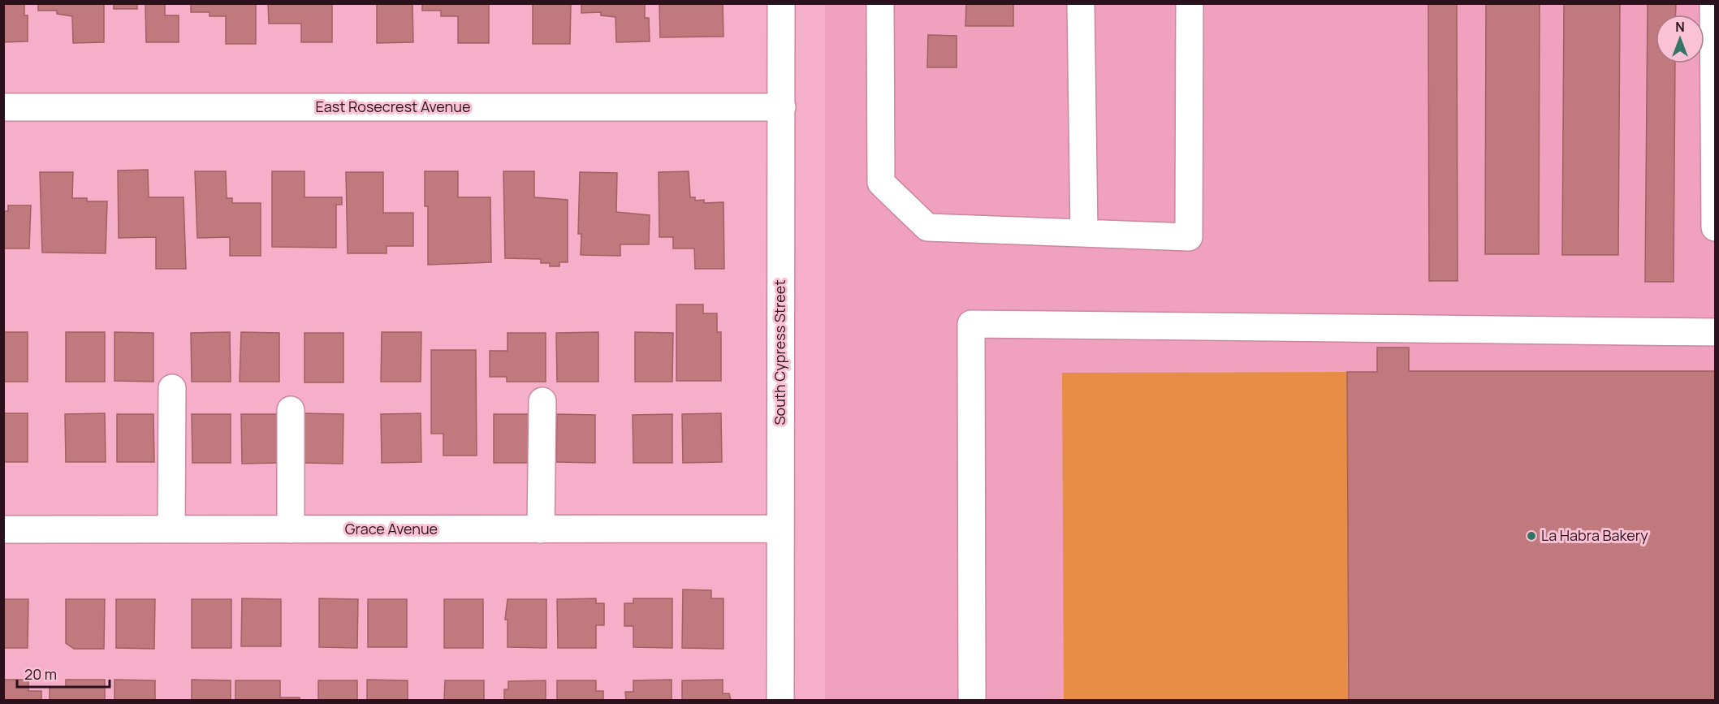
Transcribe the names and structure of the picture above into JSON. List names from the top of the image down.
{
  "streets": {
    "street": ["East Rosecrest Avenue", "South Cypress Street", "Grace Avenue"]
  },
  "crossings": [
    ["East Rosecrest Avenue", "South Cypress Street"],
    ["South Cypress Street", "Grace Avenue"]
  ],
  "places": ["La Habra Bakery"],
  "scale_bar": "20 m",
  "north": "top"
}
